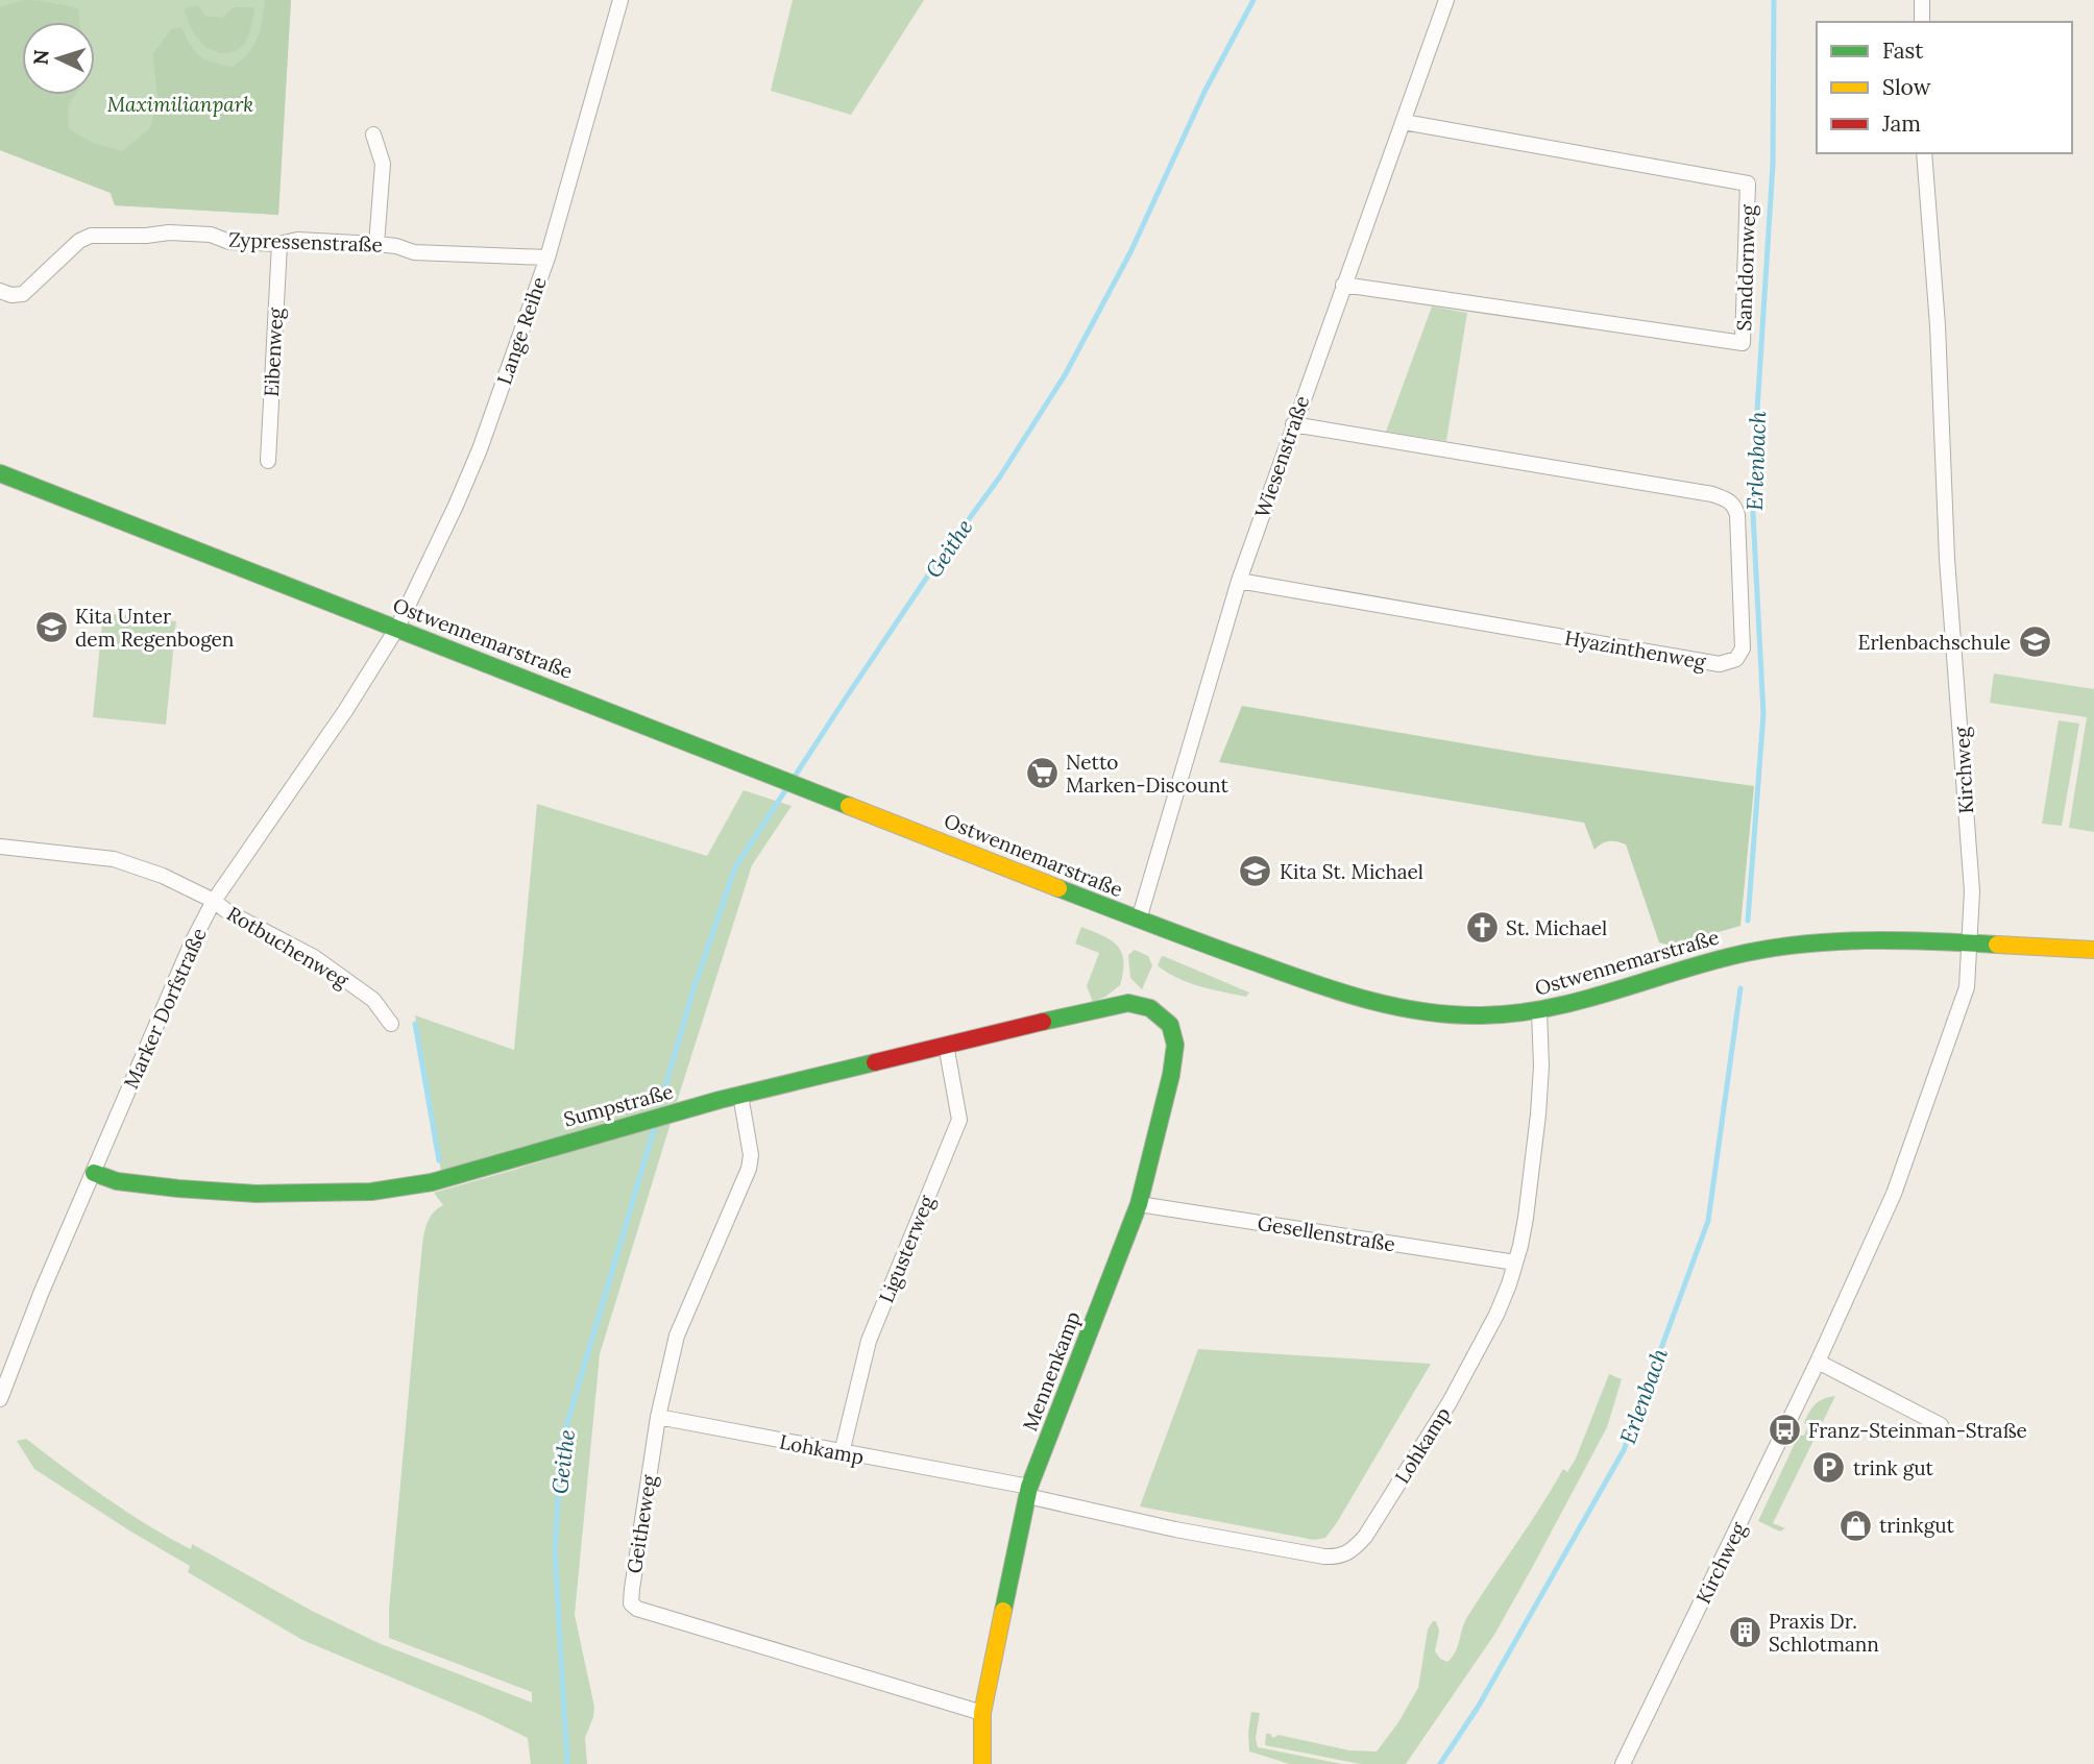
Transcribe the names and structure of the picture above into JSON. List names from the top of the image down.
{
  "streets": {
    "street": [
      "Zypressenstraße",
      "Sanddornweg",
      "Lange Reihe",
      "Eibenweg",
      "Wiesenstraße",
      "Ostwennemarstraße",
      "Hyazinthenweg",
      "Kirchweg",
      "Rotbuchenweg",
      "Marker Dorfstraße",
      "Sumpstraße",
      "Gesellenstraße",
      "Ligusterweg",
      "Mennenkamp",
      "Lohkamp",
      "Geitheweg"
    ]
  },
  "crossings": [
    ["Zypressenstraße", "Lange Reihe"],
    ["Zypressenstraße", "Eibenweg"],
    ["Sanddornweg", "Wiesenstraße"],
    ["Lange Reihe", "Ostwennemarstraße"],
    ["Lange Reihe", "Marker Dorfstraße"],
    ["Wiesenstraße", "Ostwennemarstraße"],
    ["Wiesenstraße", "Hyazinthenweg"],
    ["Ostwennemarstraße", "Kirchweg"],
    ["Ostwennemarstraße", "Lohkamp"],
    ["Rotbuchenweg", "Marker Dorfstraße"],
    ["Marker Dorfstraße", "Sumpstraße"],
    ["Sumpstraße", "Ligusterweg"],
    ["Sumpstraße", "Mennenkamp"],
    ["Sumpstraße", "Geitheweg"],
    ["Gesellenstraße", "Mennenkamp"],
    ["Gesellenstraße", "Lohkamp"],
    ["Ligusterweg", "Lohkamp"],
    ["Mennenkamp", "Lohkamp"],
    ["Mennenkamp", "Geitheweg"],
    ["Lohkamp", "Geitheweg"]
  ],
  "water": ["Erlenbach", "Geithe"],
  "parks": ["Maximilianpark"],
  "places": {
    "school or university": ["Kita Unter dem Regenbogen", "Erlenbachschule", "Kita St. Michael"],
    "supermarket": ["Netto Marken-Discount"],
    "church": ["St. Michael"],
    "bus stop": ["Franz-Steinman-Straße"],
    "parking": ["trink gut"],
    "shop": ["trinkgut"],
    "building": ["Praxis Dr. Schlotmann"]
  },
  "legend": ["Fast", "Slow", "Jam"],
  "north": "left"
}
